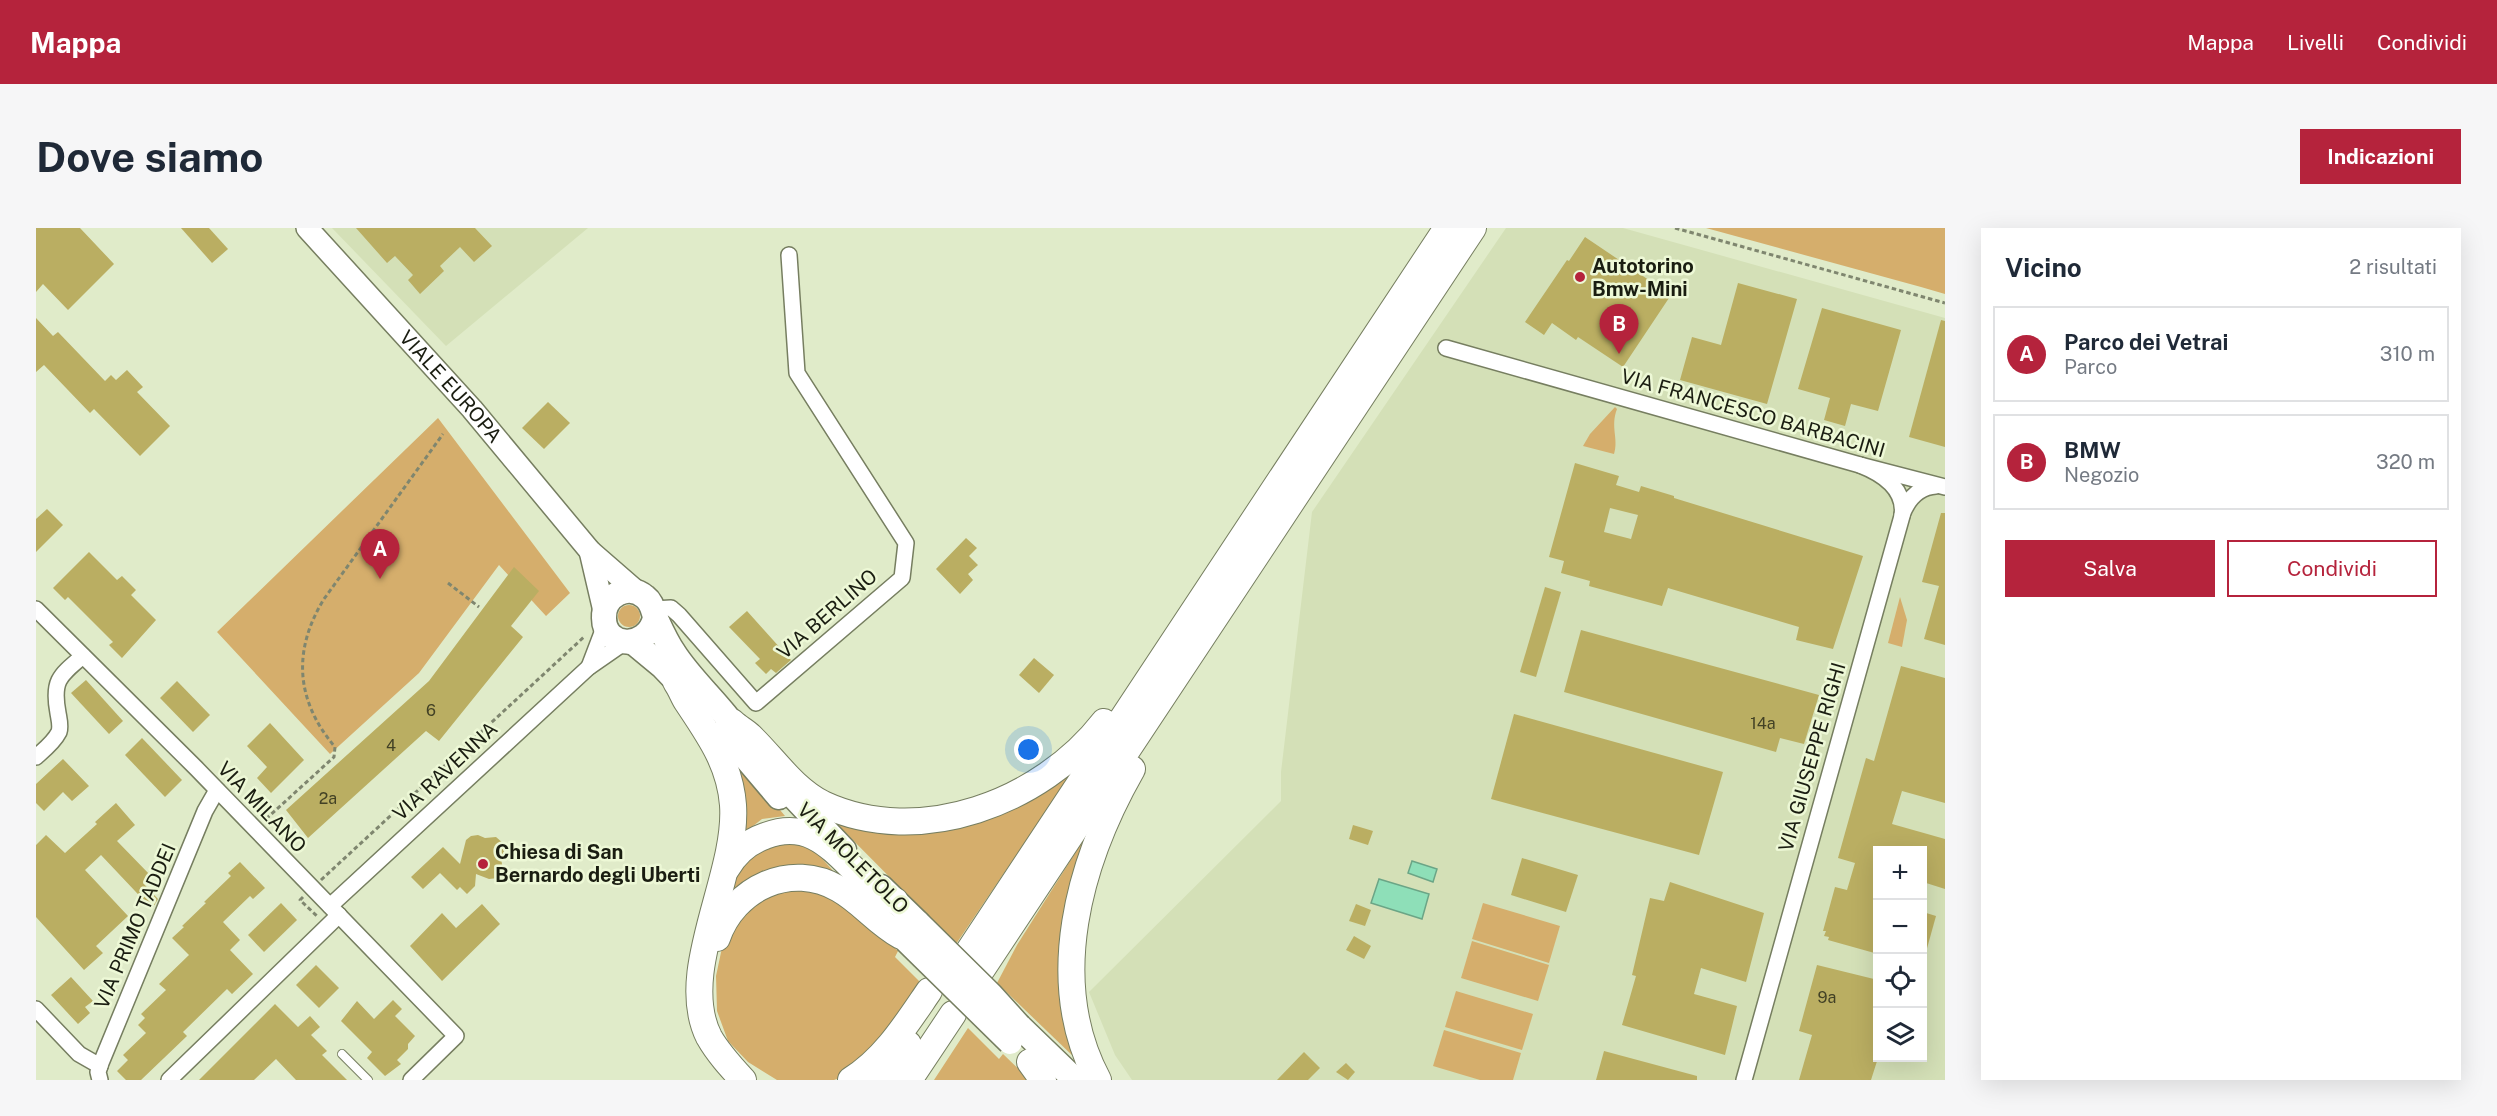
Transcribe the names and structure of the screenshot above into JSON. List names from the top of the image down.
{
  "streets": {
    "main road": ["VIALE EUROPA", "VIA MOLETOLO"],
    "street": [
      "VIA FRANCESCO BARBACINI",
      "VIA BERLINO",
      "VIA GIUSEPPE RIGHI",
      "VIA RAVENNA",
      "VIA MILANO",
      "VIA PRIMO TADDEI"
    ]
  },
  "crossings": [
    ["VIALE EUROPA", "VIA MOLETOLO"],
    ["VIA FRANCESCO BARBACINI", "VIA GIUSEPPE RIGHI"],
    ["VIA BERLINO", "VIA RAVENNA"],
    ["VIA BERLINO", "VIA MOLETOLO"],
    ["VIA RAVENNA", "VIA MILANO"],
    ["VIA RAVENNA", "VIA MOLETOLO"],
    ["VIA MILANO", "VIA PRIMO TADDEI"]
  ],
  "places": ["Autotorino Bmw-Mini", "Chiesa di San Bernardo degli Uberti"],
  "house_numbers": [
    "6",
    "14a",
    "4",
    "2a",
    "9a"
  ],
  "page": {
    "header": "Mappa",
    "nav": ["Mappa", "Livelli", "Condividi"],
    "buttons": [
      "Indicazioni",
      ["Salva", "Condividi"]
    ],
    "title": "Dove siamo",
    "heading": ["Vicino", "2 risultati"],
    "pins": ["B", "A"],
    "list": [
      {
        "mark": "A",
        "name": "Parco dei Vetrai",
        "note": "Parco",
        "value": "310 m"
      },
      {
        "mark": "B",
        "name": "BMW",
        "note": "Negozio",
        "value": "320 m"
      }
    ],
    "map_buttons": ["+", "−"]
  }
}
